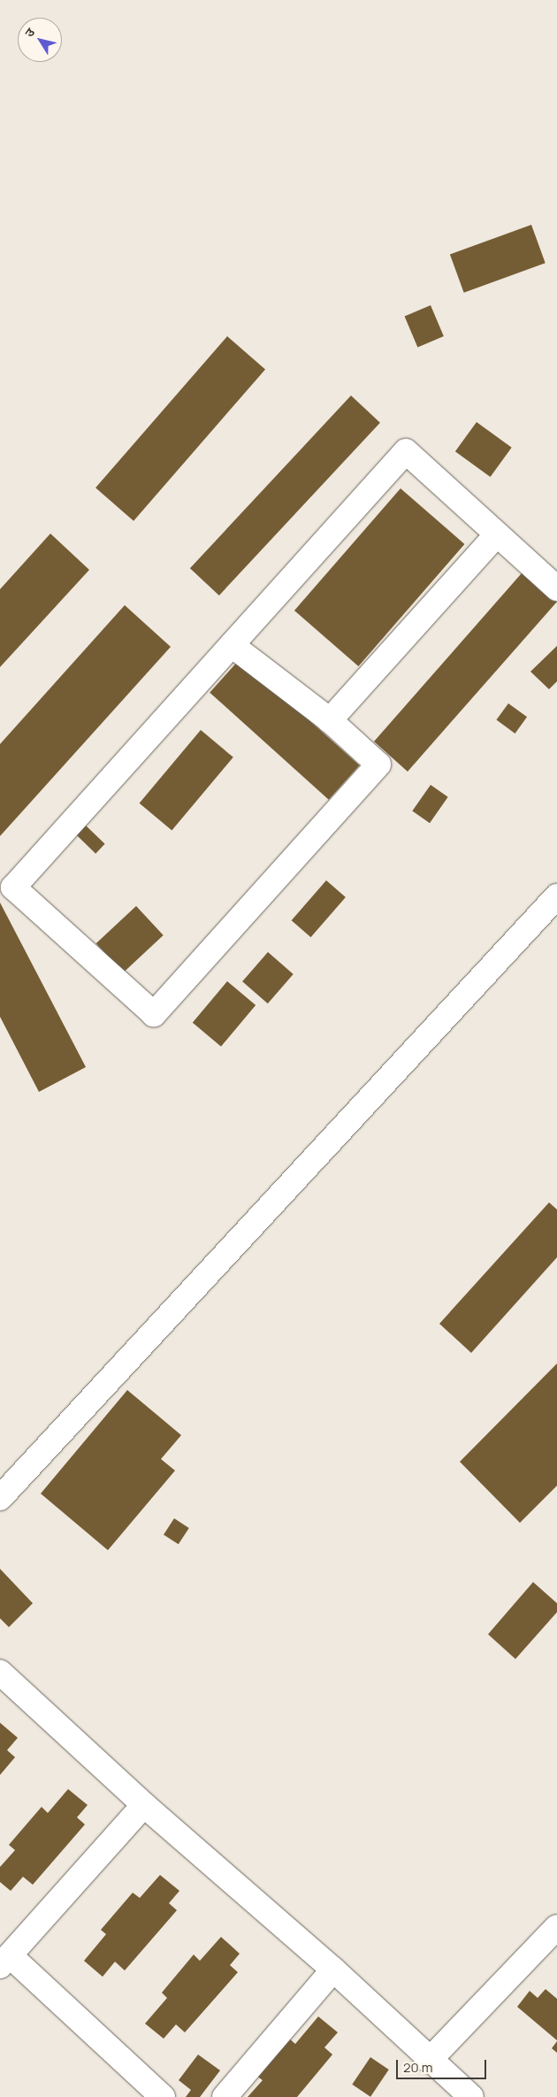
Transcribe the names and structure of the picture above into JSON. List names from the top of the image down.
{
  "scale_bar": "20 m",
  "north": "top left"
}
